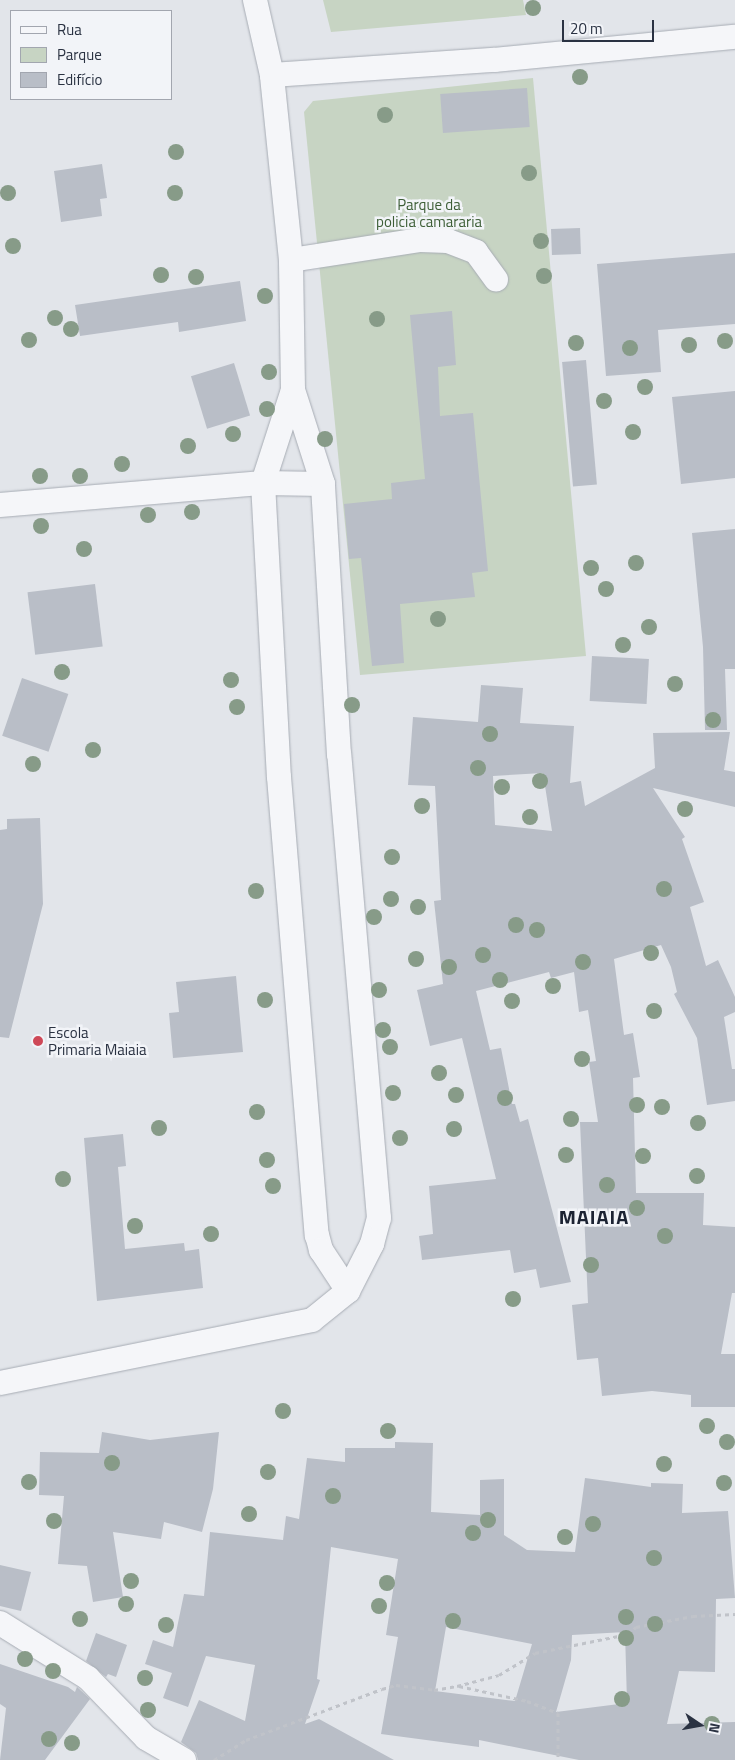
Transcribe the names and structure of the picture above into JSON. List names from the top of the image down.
{
  "districts": ["MAIAIA"],
  "parks": ["Parque da policia camararia"],
  "places": ["Escola Primaria Maiaia"],
  "legend": ["Rua", "Parque", "Edifício"],
  "scale_bar": "20 m",
  "north": "right"
}
